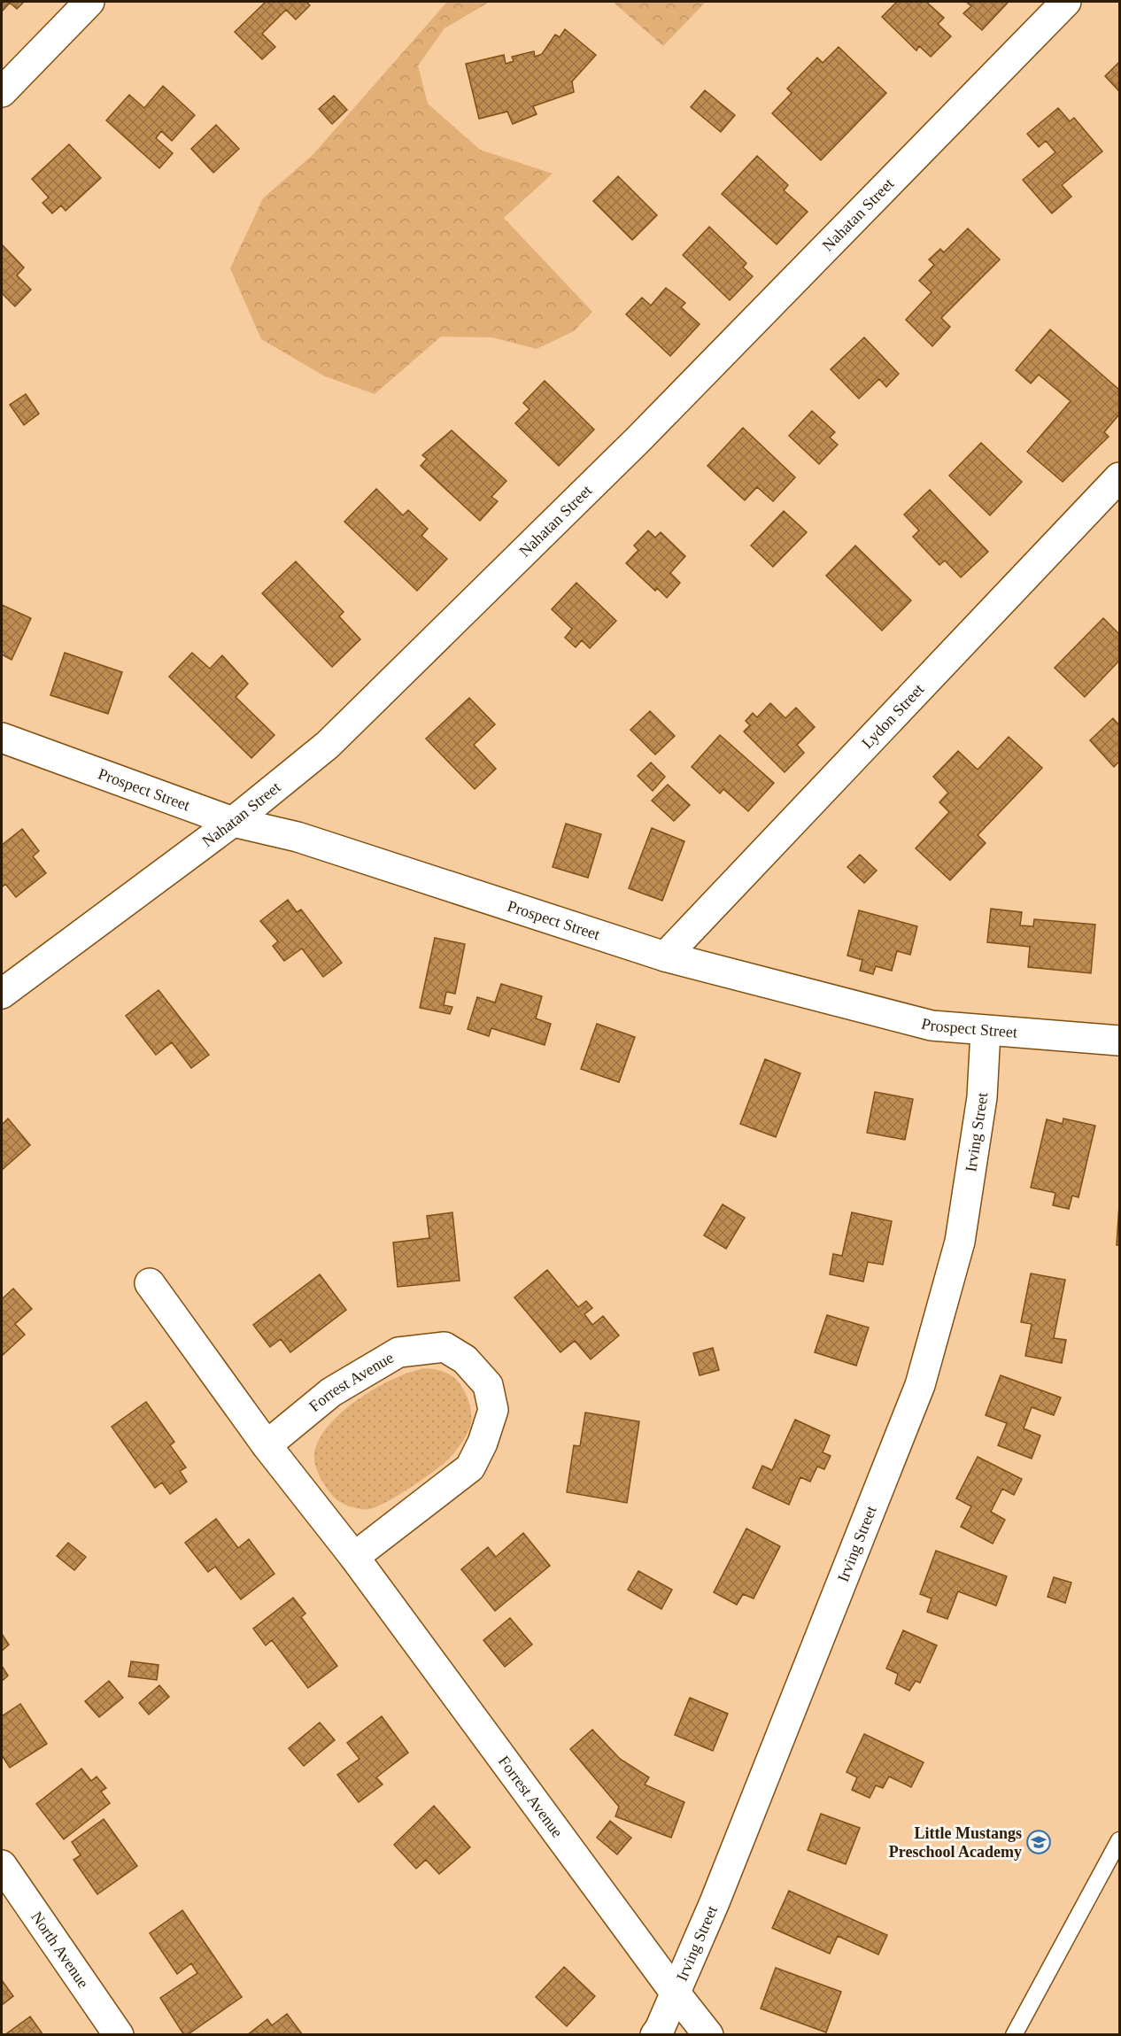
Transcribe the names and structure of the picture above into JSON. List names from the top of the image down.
{
  "streets": {
    "street": [
      "Nahatan Street",
      "Lydon Street",
      "Prospect Street",
      "Irving Street",
      "Forrest Avenue",
      "North Avenue"
    ]
  },
  "crossings": [
    ["Nahatan Street", "Prospect Street"],
    ["Lydon Street", "Prospect Street"],
    ["Prospect Street", "Irving Street"],
    ["Irving Street", "Forrest Avenue"]
  ],
  "places": {
    "school or university": ["Little Mustangs Preschool Academy"]
  }
}
